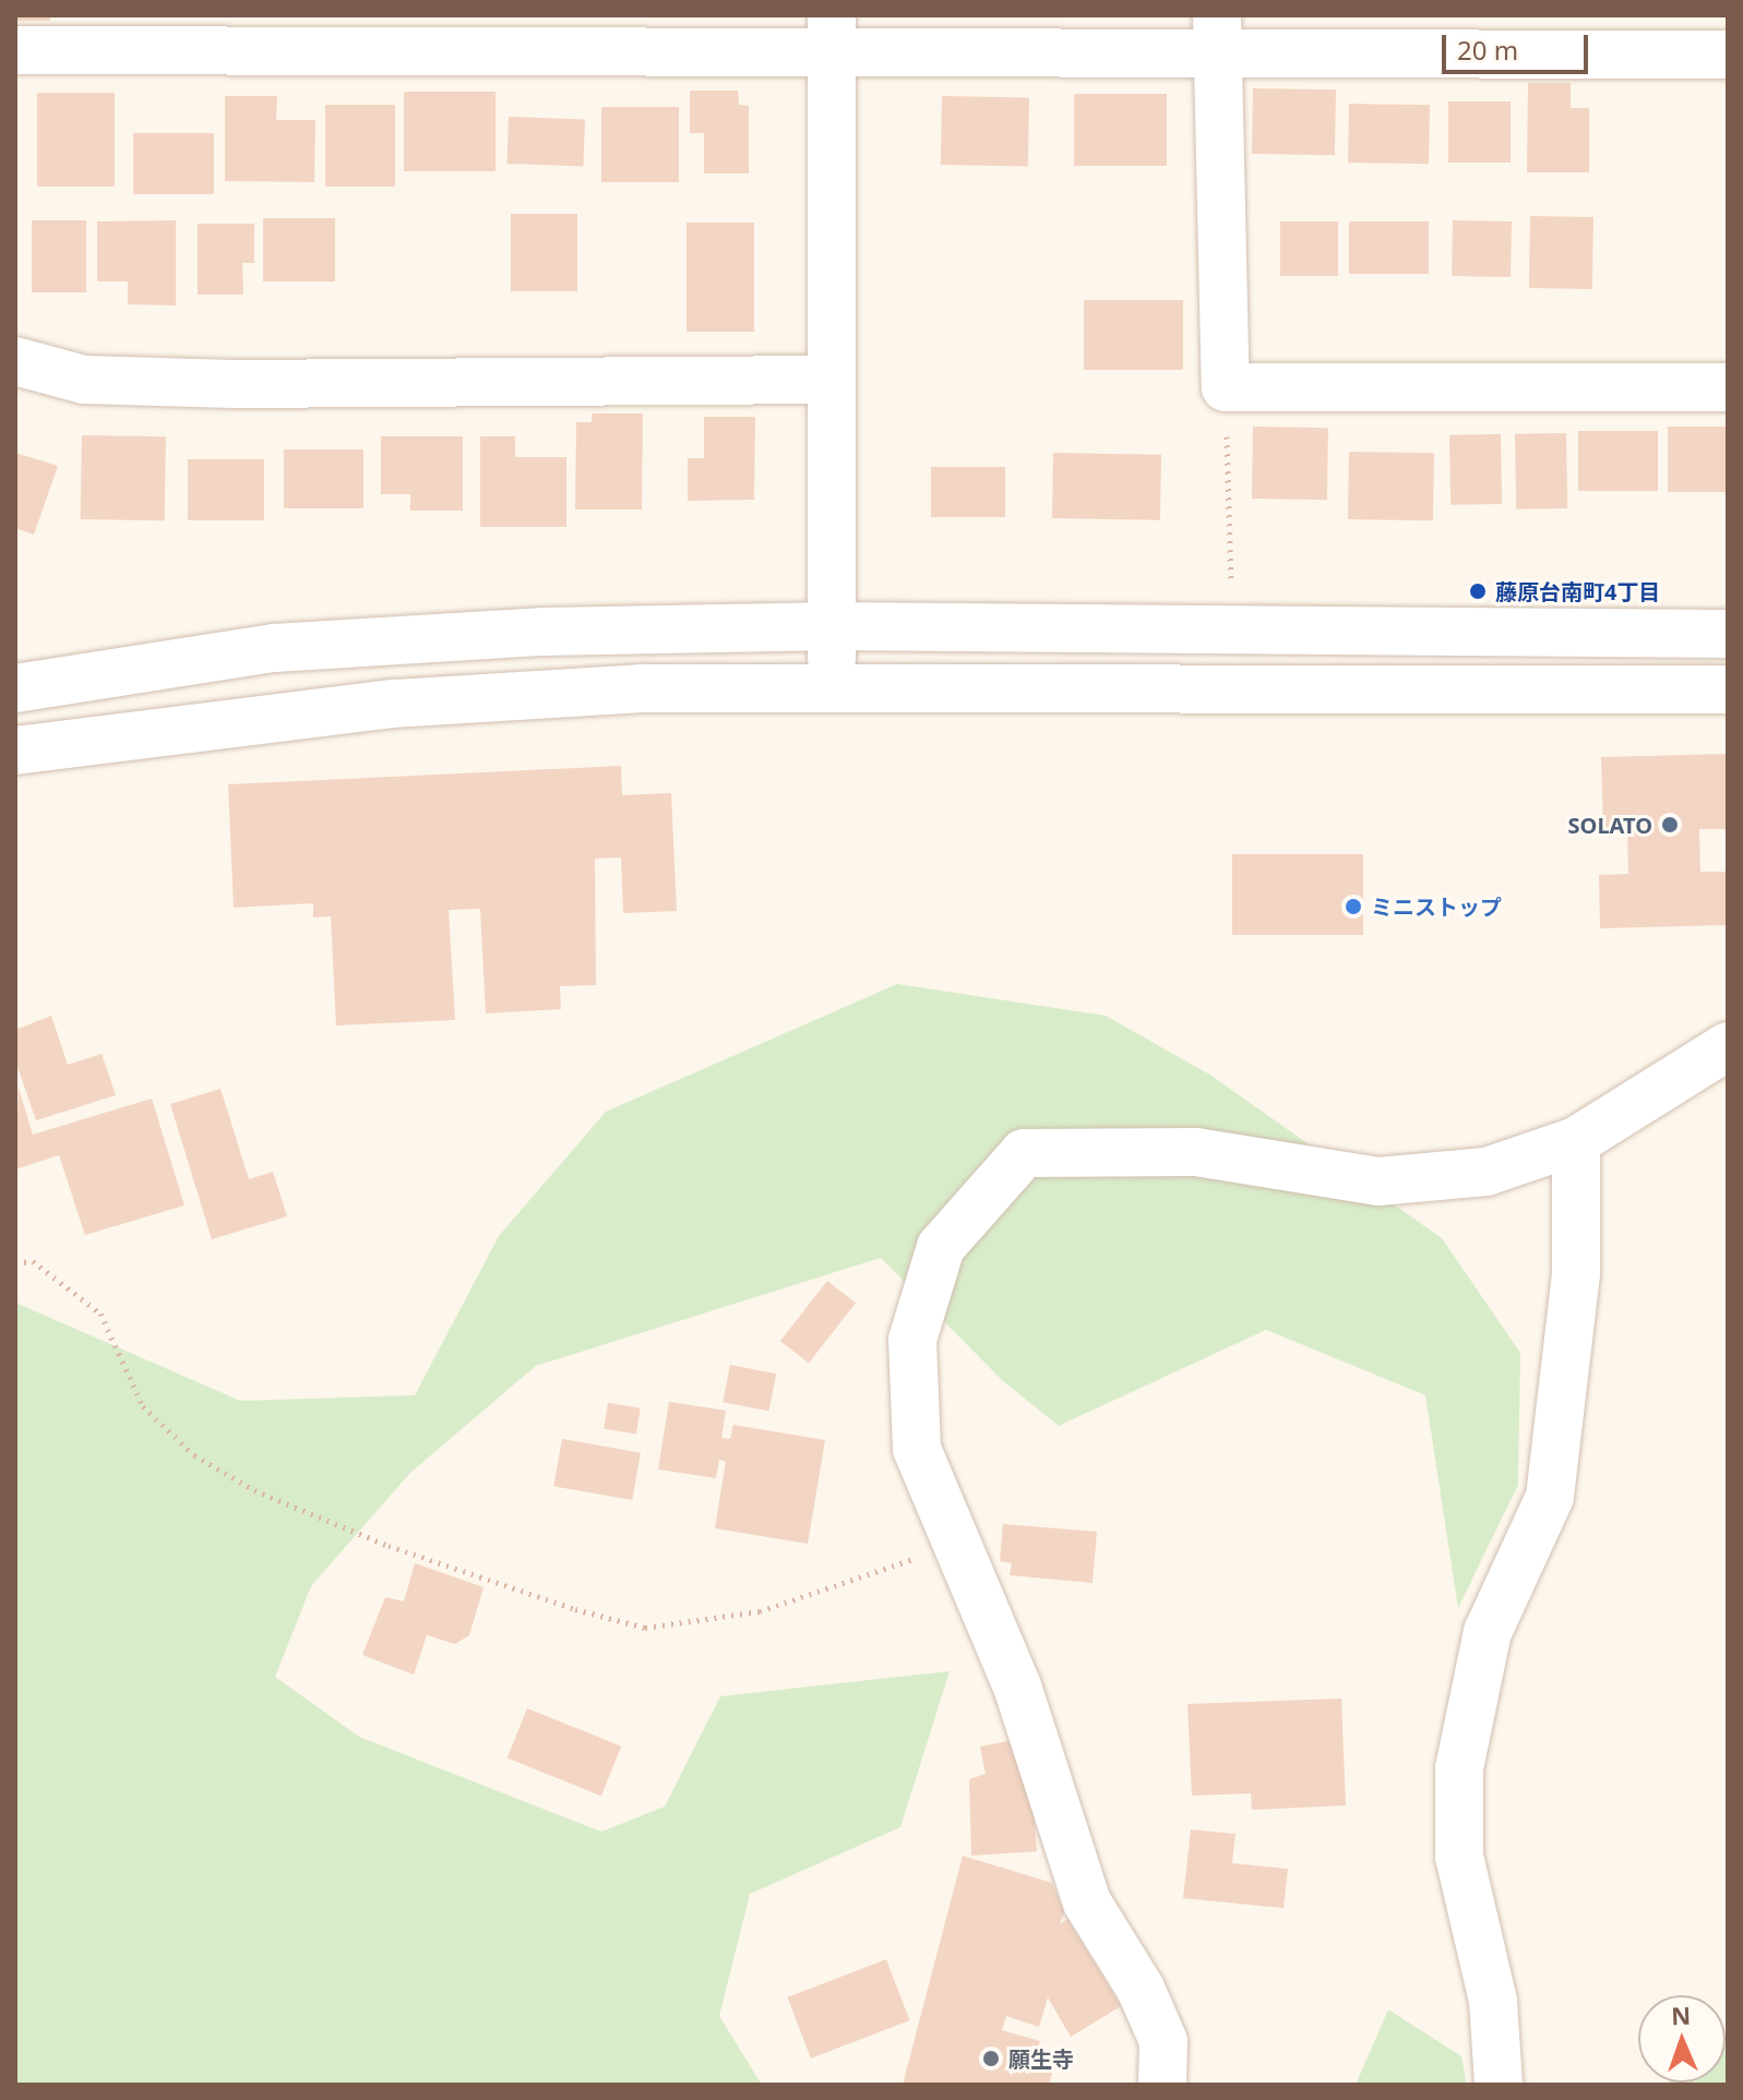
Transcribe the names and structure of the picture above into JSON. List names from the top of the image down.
{
  "places": [
    "藤原台南町4丁目",
    "SOLATO",
    "ミニストップ",
    "願生寺"
  ],
  "scale_bar": "20 m",
  "north": "top"
}
